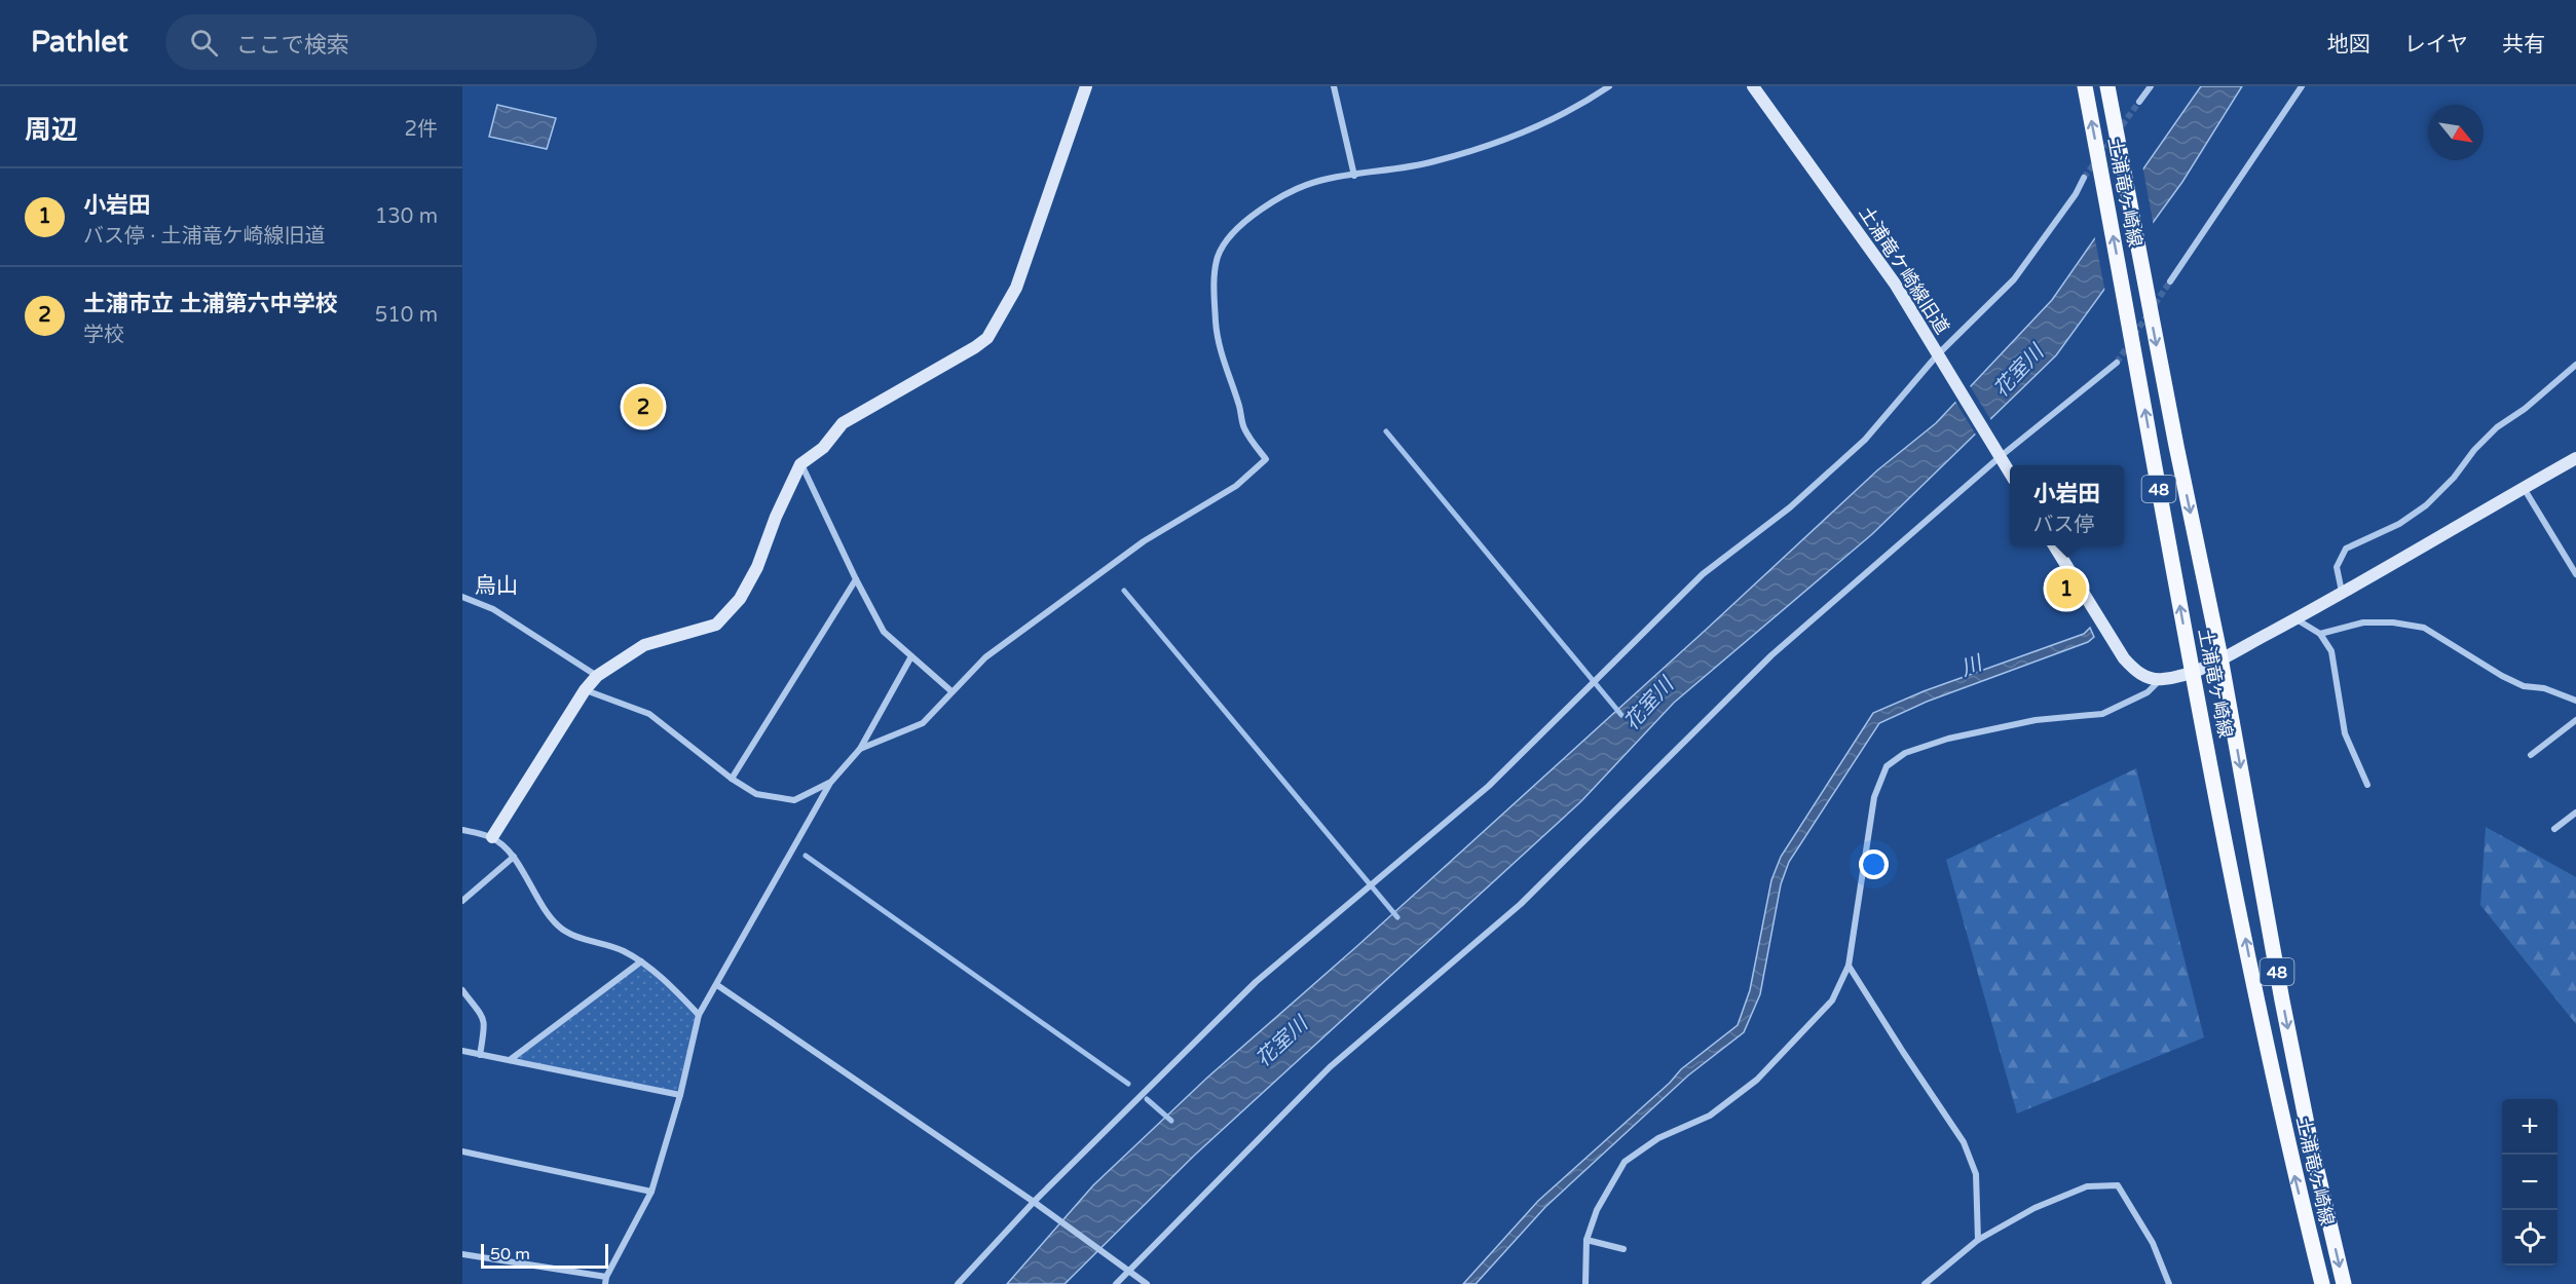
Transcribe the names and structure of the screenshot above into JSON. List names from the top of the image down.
{
  "streets": {
    "main road": ["土浦竜ヶ崎線", "48"],
    "street": ["土浦竜ケ崎線旧道"]
  },
  "districts": ["烏山"],
  "water": ["花室川", "川"],
  "scale_bar": "50 m",
  "north": "bottom right",
  "page": {
    "header": "Pathlet",
    "search": "ここで検索",
    "nav": ["地図", "レイヤ", "共有"],
    "heading": ["周辺", "2件"],
    "list": [
      {
        "mark": "1",
        "name": "小岩田",
        "note": "バス停 · 土浦竜ケ崎線旧道",
        "value": "130 m"
      },
      {
        "mark": "2",
        "name": "土浦市立 土浦第六中学校",
        "note": "学校",
        "value": "510 m"
      }
    ],
    "pins": ["2", "1"],
    "popup": ["小岩田", "バス停"],
    "map_buttons": ["+", "−"],
    "scale": "50 m"
  }
}
